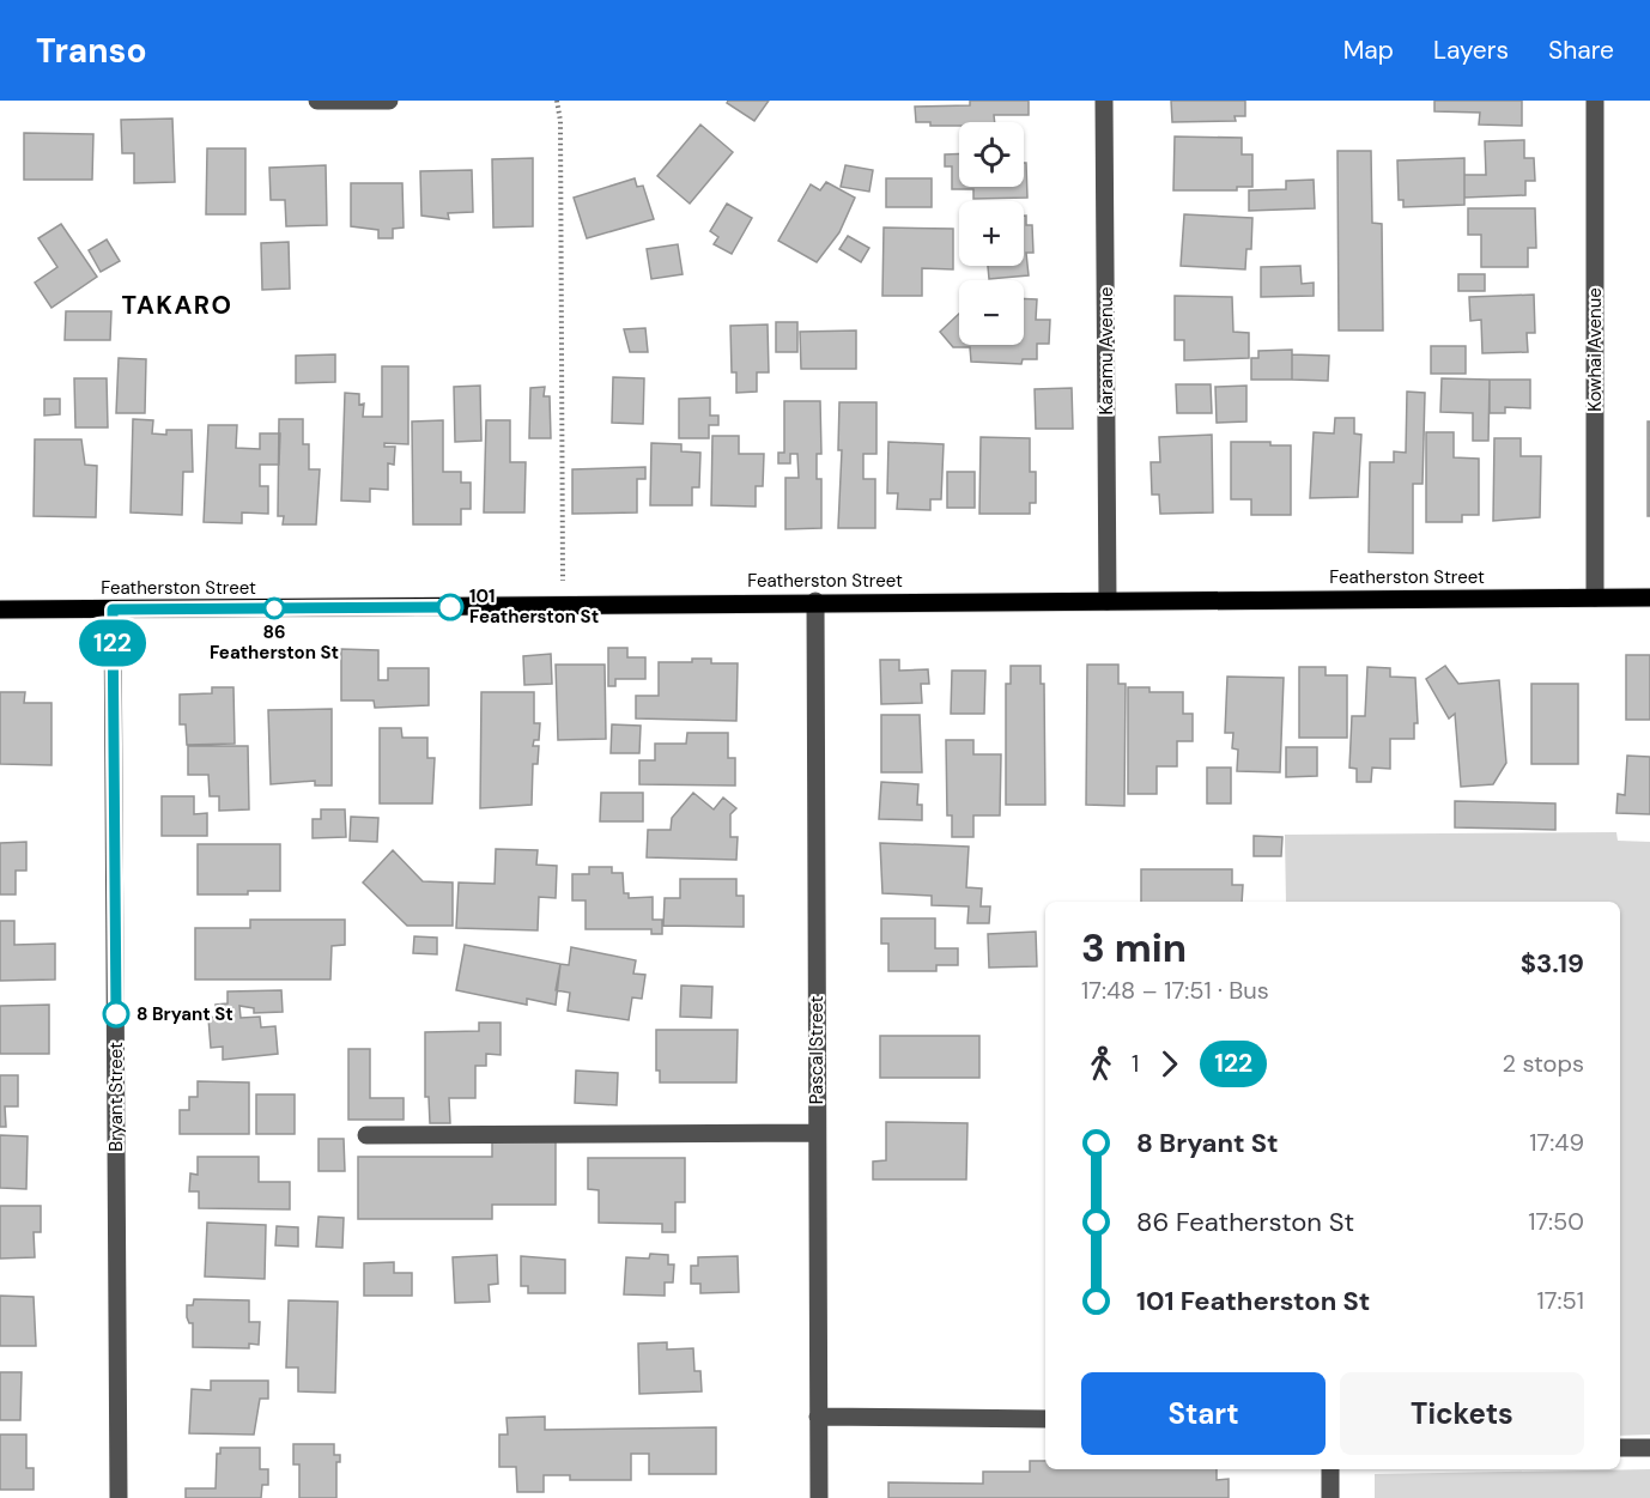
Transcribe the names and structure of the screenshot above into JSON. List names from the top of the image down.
{
  "streets": {
    "main road": ["Featherston Street"],
    "street": [
      "Kowhai Avenue",
      "Karamu Avenue",
      "Pascal Street",
      "Bryant Street"
    ]
  },
  "crossings": [
    ["Kowhai Avenue", "Featherston Street"],
    ["Karamu Avenue", "Featherston Street"],
    ["Featherston Street", "Pascal Street"],
    ["Featherston Street", "Bryant Street"]
  ],
  "districts": ["TAKARO"],
  "places": ["101 Featherston St", "86 Featherston St", "8 Bryant St"],
  "lines": ["bus line 122"],
  "page": {
    "header": "Transo",
    "nav": ["Map", "Layers", "Share"],
    "on_map": "122",
    "map_buttons": ["+", "−"],
    "heading": ["3 min", "17:48 – 17:51 · Bus", "$3.19"],
    "legs": ["1", "122", "2 stops"],
    "list": [
      {
        "name": "8 Bryant St",
        "value": "17:49"
      },
      {
        "name": "86 Featherston St",
        "value": "17:50"
      },
      {
        "name": "101 Featherston St",
        "value": "17:51"
      }
    ],
    "buttons": ["Start", "Tickets"]
  }
}
